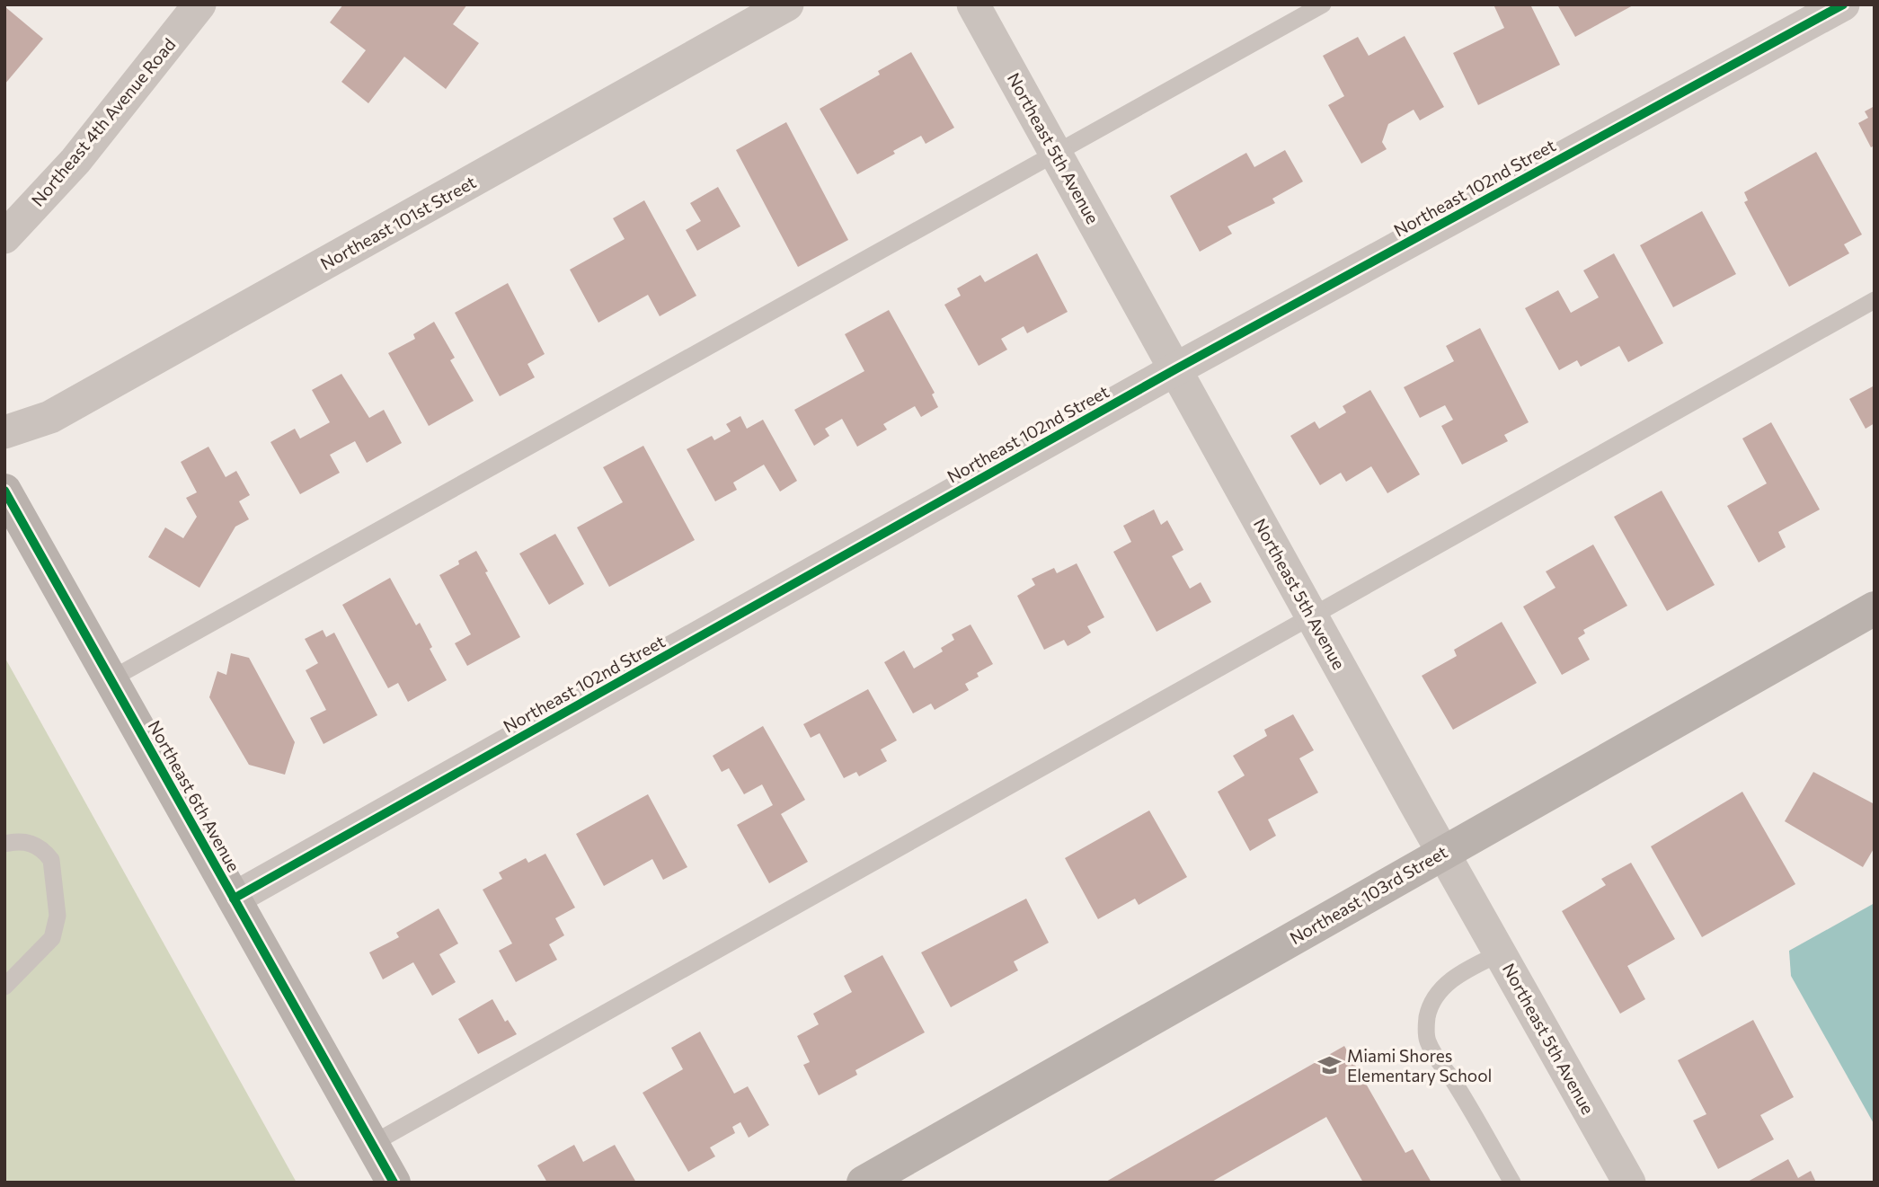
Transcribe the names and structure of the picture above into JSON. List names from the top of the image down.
{
  "streets": {
    "main road": ["Northeast 6th Avenue", "Northeast 103rd Street"],
    "street": [
      "Northeast 4th Avenue Road",
      "Northeast 5th Avenue",
      "Northeast 102nd Street",
      "Northeast 101st Street"
    ]
  },
  "crossings": [
    ["Northeast 5th Avenue", "Northeast 102nd Street"],
    ["Northeast 5th Avenue", "Northeast 103rd Street"],
    ["Northeast 102nd Street", "Northeast 6th Avenue"]
  ],
  "places": {
    "school or university": ["Miami Shores Elementary School"]
  }
}
